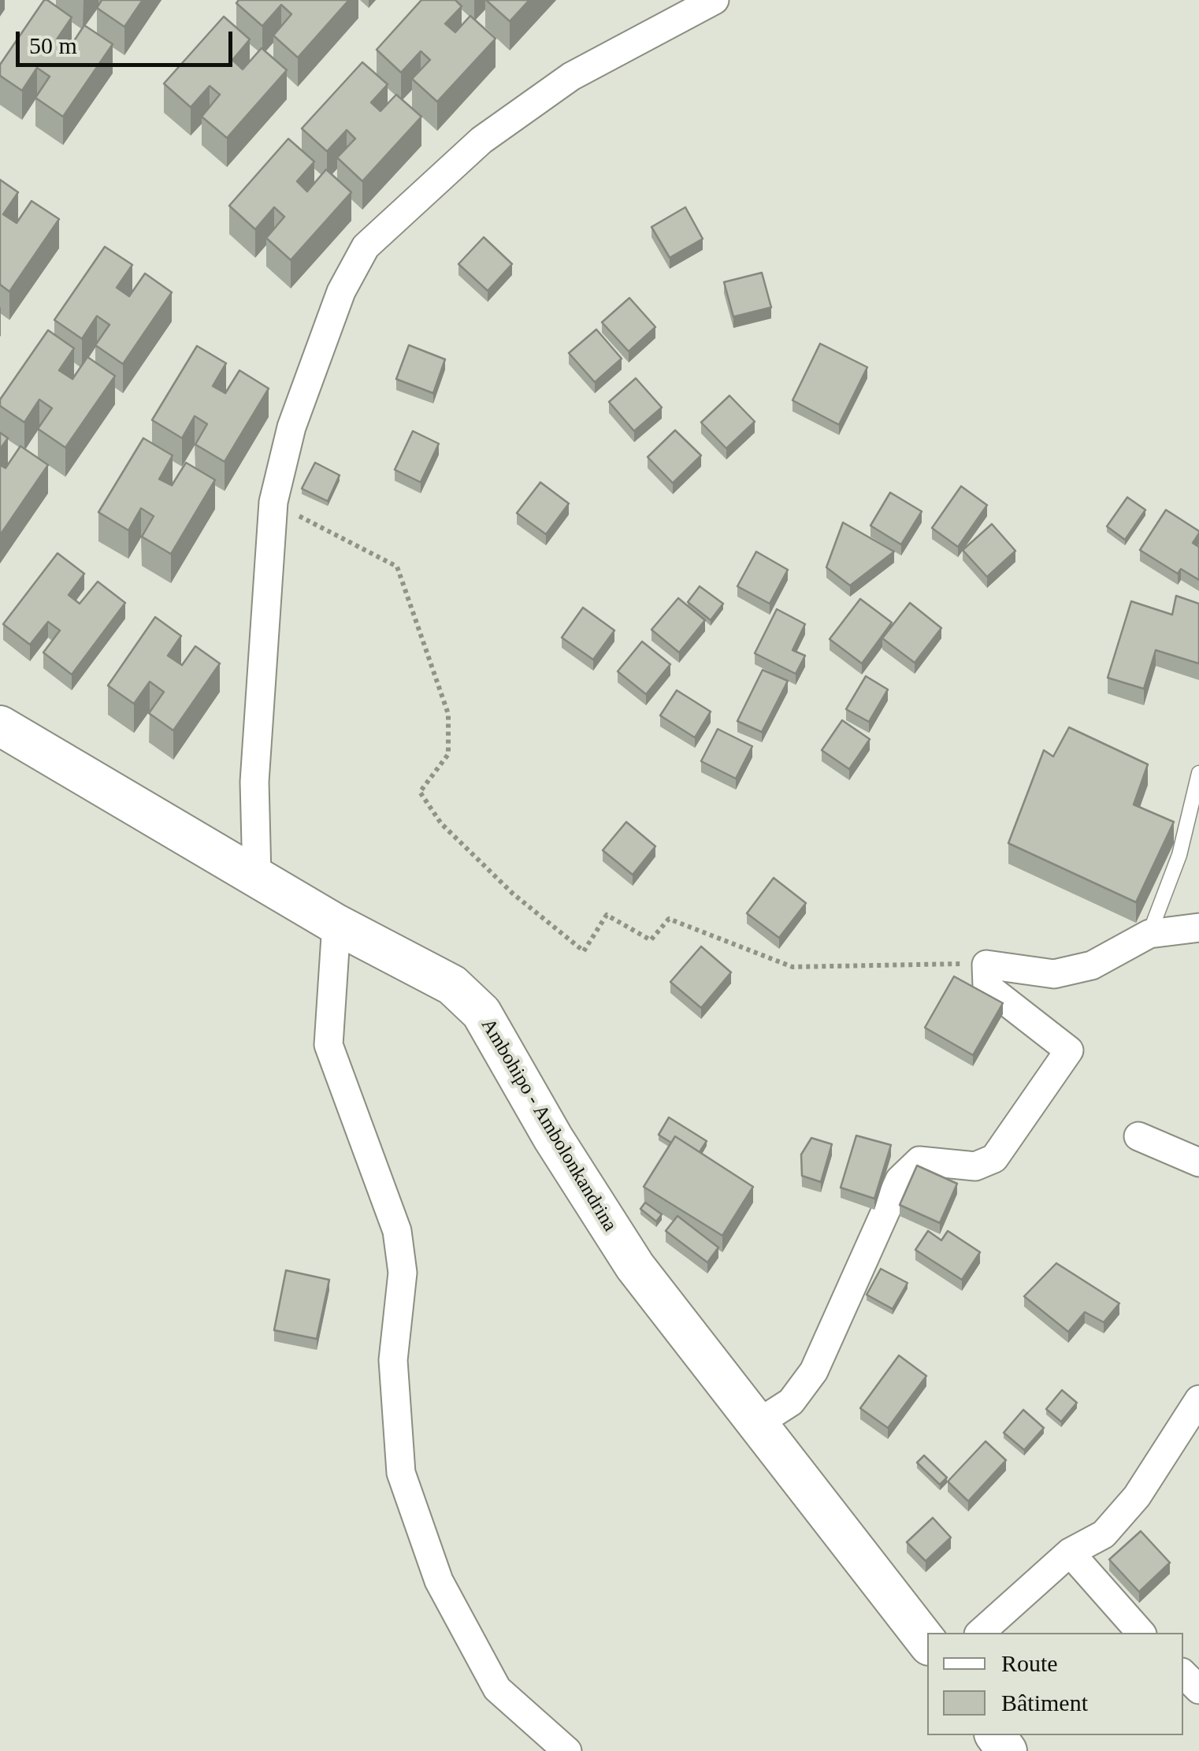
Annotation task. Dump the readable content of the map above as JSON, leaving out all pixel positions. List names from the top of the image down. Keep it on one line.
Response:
{"streets":{"street":["Ambohipo - Ambolonkandrina"]},"legend":["Route","Bâtiment"],"scale_bar":"50 m"}
